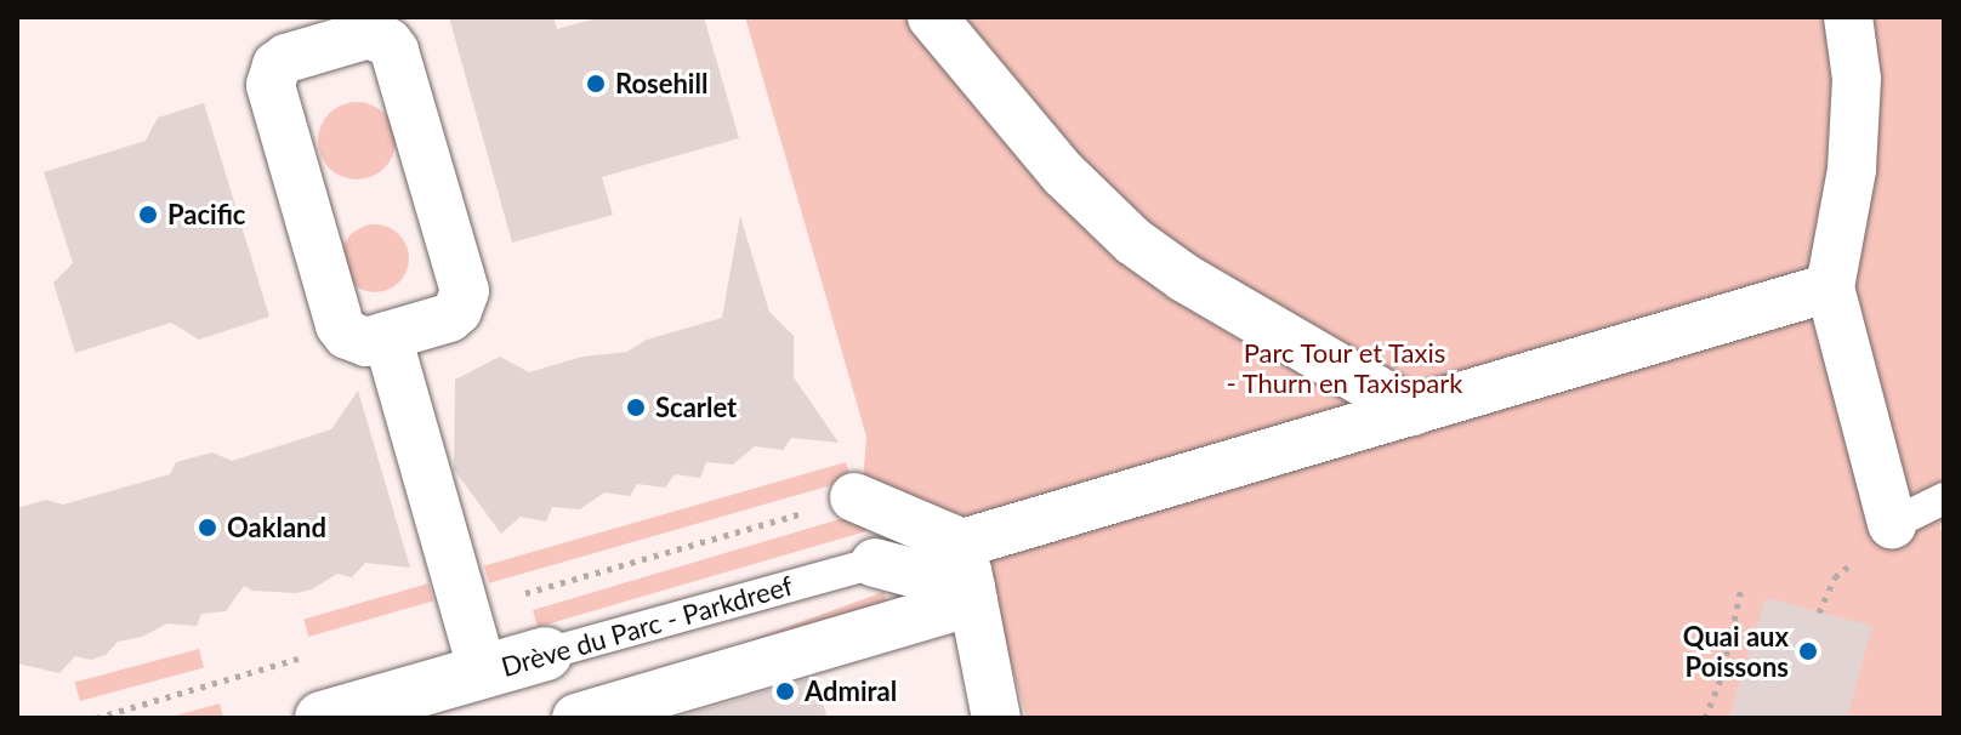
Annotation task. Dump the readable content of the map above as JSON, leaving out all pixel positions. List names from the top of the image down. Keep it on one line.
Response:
{"streets":{"street":["Drève du Parc - Parkdreef"]},"parks":["Parc Tour et Taxis - Thurn en Taxispark"],"places":["Rosehill","Pacific","Scarlet","Oakland","Quai aux Poissons","Admiral"]}
